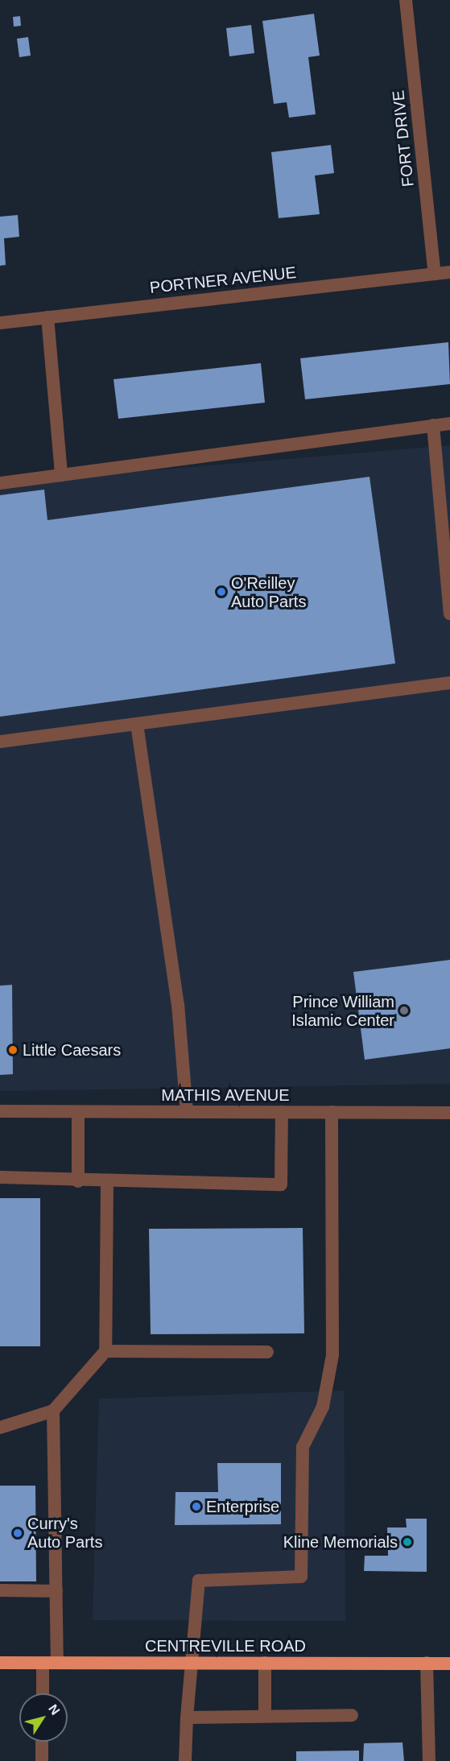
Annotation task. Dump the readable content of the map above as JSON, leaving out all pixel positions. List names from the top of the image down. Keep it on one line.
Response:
{"streets":{"highway":["CENTREVILLE ROAD"],"street":["FORT DRIVE","PORTNER AVENUE","MATHIS AVENUE"]},"crossings":[["FORT DRIVE","PORTNER AVENUE"]],"places":["O'Reilley Auto Parts","Prince William Islamic Center","Little Caesars","Enterprise","Curry's Auto Parts","Kline Memorials"],"north":"top right"}
